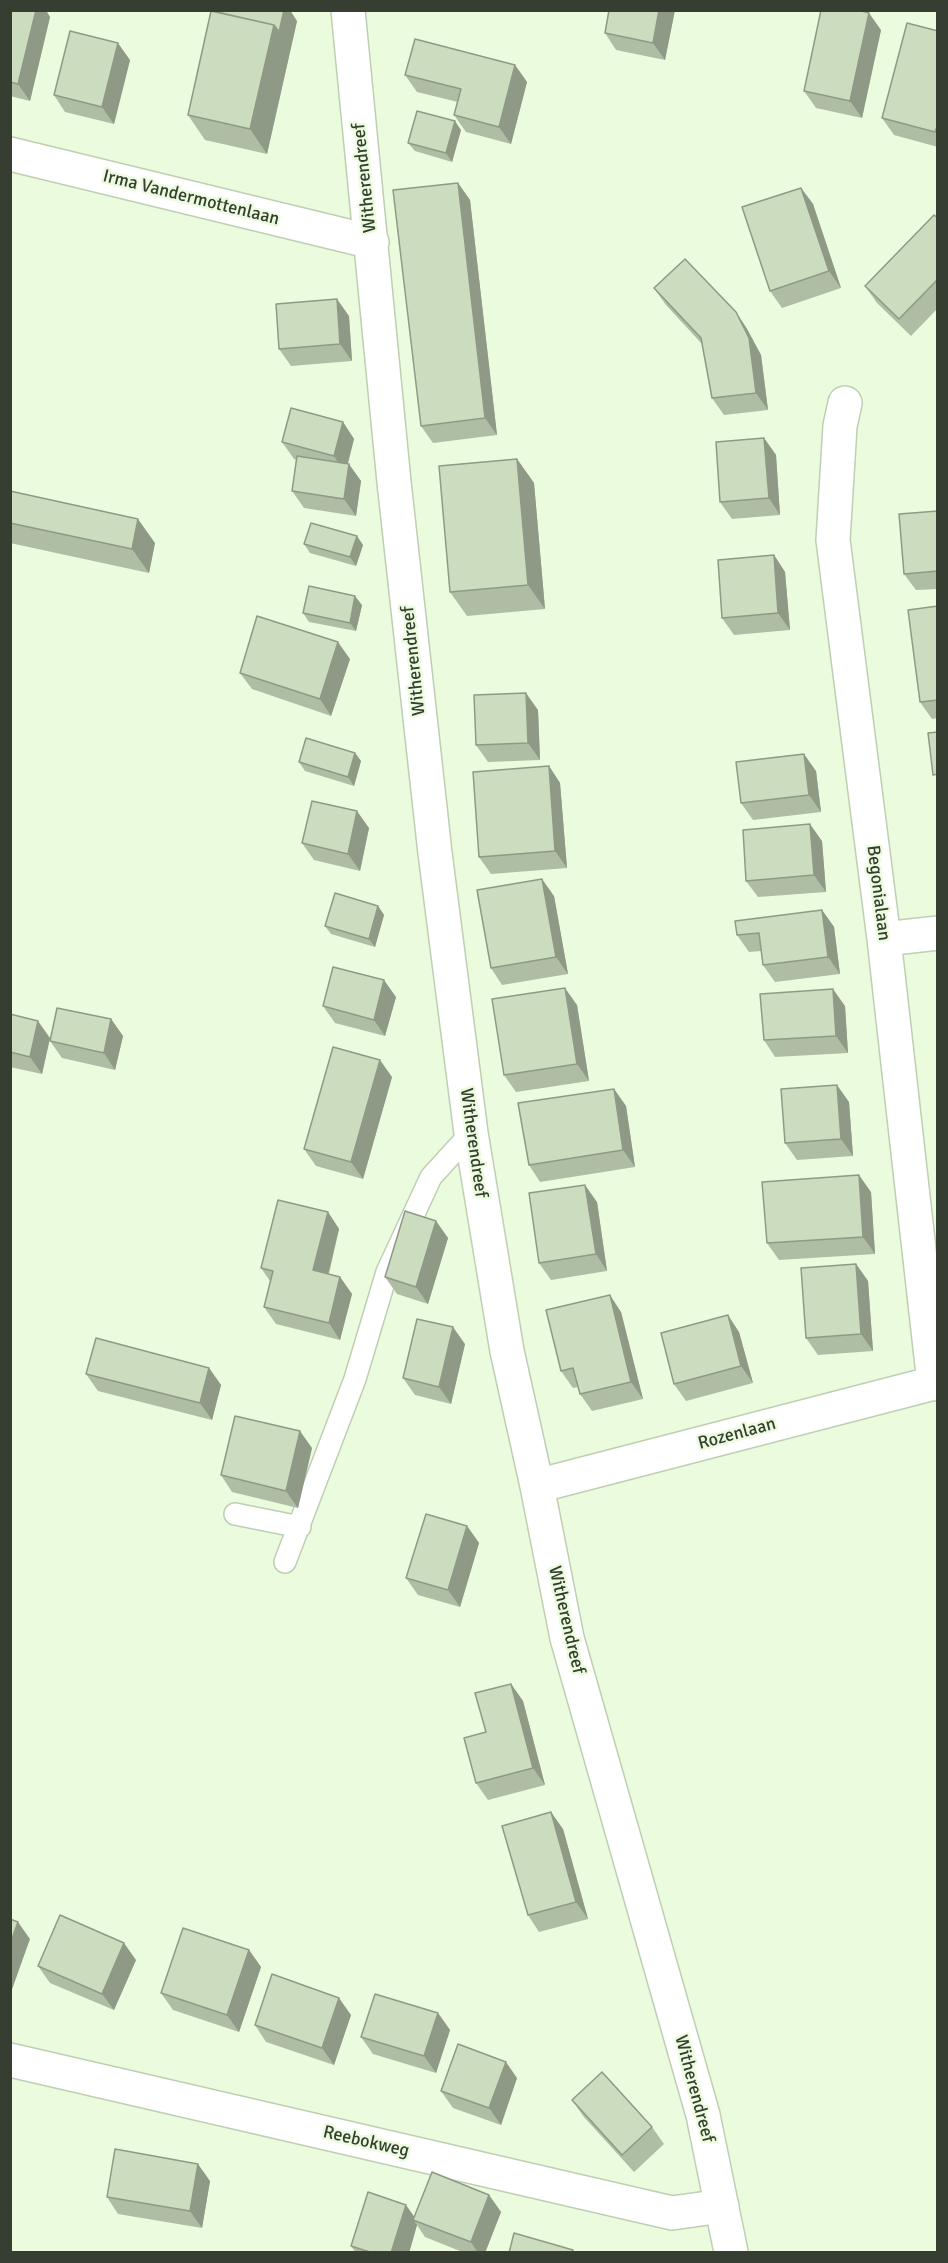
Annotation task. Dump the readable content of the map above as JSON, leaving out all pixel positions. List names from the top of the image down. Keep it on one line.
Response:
{"streets":{"street":["Witherendreef","Irma Vandermottenlaan","Begonialaan","Rozenlaan","Reebokweg"]},"crossings":[["Witherendreef","Irma Vandermottenlaan"],["Witherendreef","Rozenlaan"],["Witherendreef","Reebokweg"],["Begonialaan","Rozenlaan"]]}
